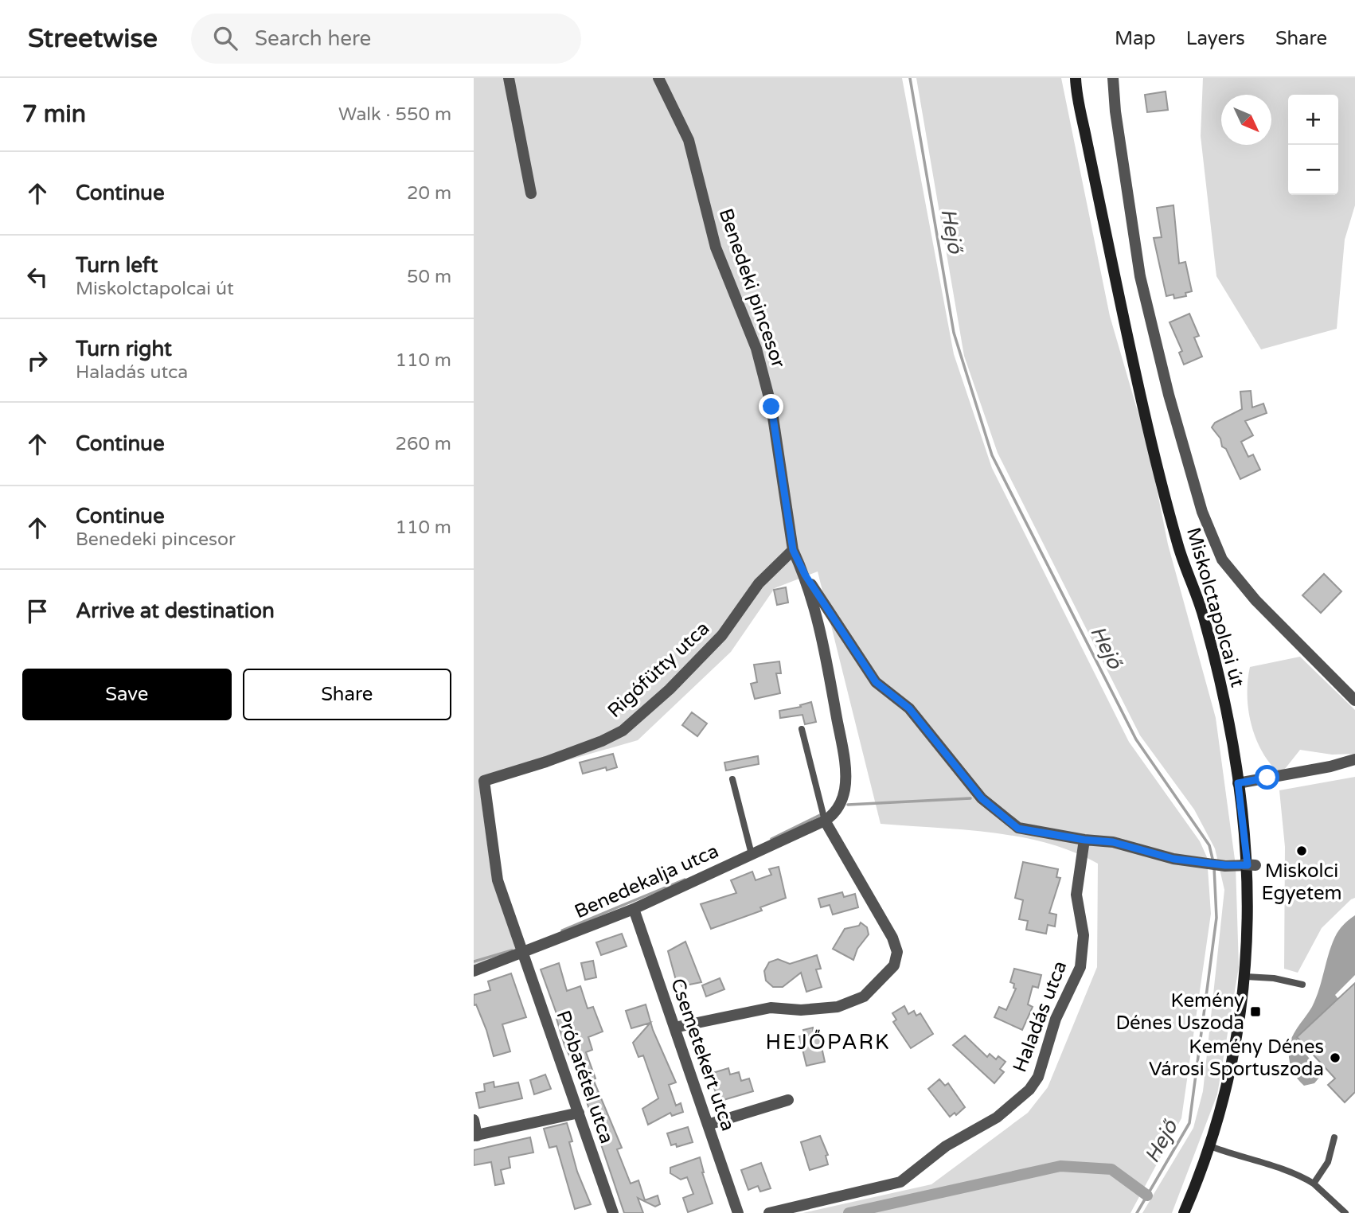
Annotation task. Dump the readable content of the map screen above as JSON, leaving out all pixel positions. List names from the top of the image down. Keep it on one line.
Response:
{"streets":{"street":["Benedeki pincesor","Miskolctapolcai út","Rigófütty utca","Benedekalja utca","Haladás utca","Csemetekert utca","Próbatétel utca"]},"crossings":[["Benedeki pincesor","Rigófütty utca"],["Rigófütty utca","Benedekalja utca"],["Rigófütty utca","Próbatétel utca"],["Benedekalja utca","Csemetekert utca"],["Benedekalja utca","Próbatétel utca"]],"districts":["HEJŐPARK"],"water":["Hejő"],"places":{"other":["Miskolci Egyetem","Kemény Dénes Városi Sportuszoda"],"transit":["Kemény Dénes Uszoda"]},"north":"bottom right","page":{"header":"Streetwise","search":"Search here","nav":["Map","Layers","Share"],"heading":["7 min","Walk · 550 m"],"map_buttons":["+","−"],"list":[["Continue","20 m"],["Turn left","Miskolctapolcai út","50 m"],["Turn right","Haladás utca","110 m"],["Continue","260 m"],["Continue","Benedeki pincesor","110 m"],"Arrive at destination"],"buttons":["Save","Share"]}}
